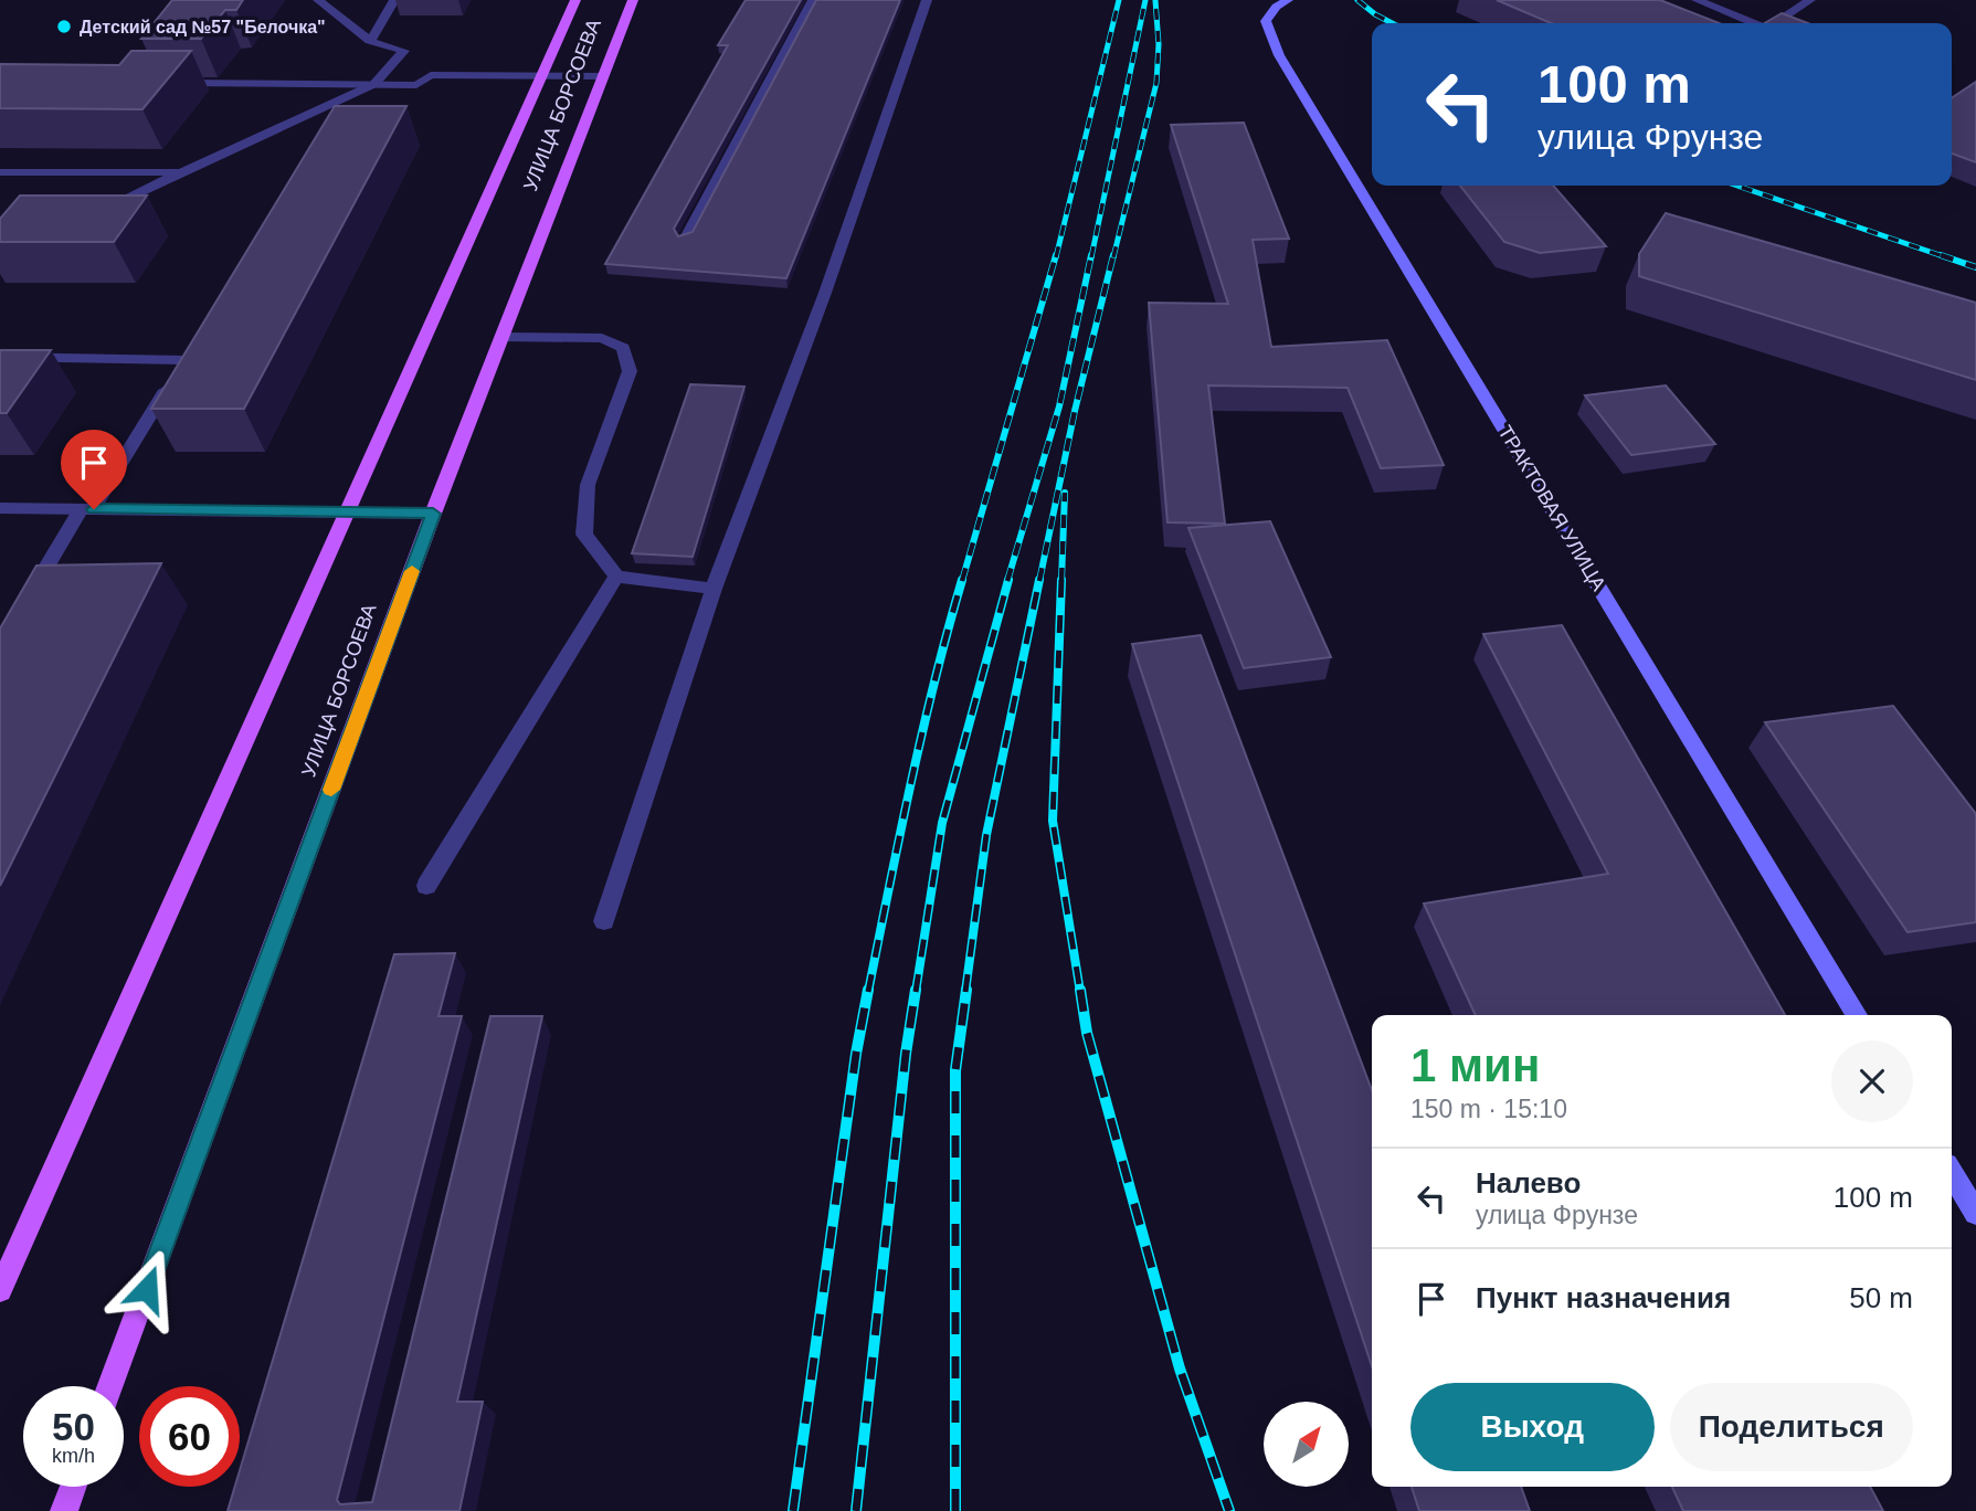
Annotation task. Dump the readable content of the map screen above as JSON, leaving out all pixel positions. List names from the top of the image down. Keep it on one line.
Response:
{"streets":{"main road":["УЛИЦА БОРСОЕВА","ТРАКТОВАЯ УЛИЦА"]},"places":["Детский сад №57 \"Белочка\""],"north":"top right","page":{"turn":["100 m","улица Фрунзе"],"heading":["1 мин","150 m · 15:10"],"list":[{"name":"Налево","note":"улица Фрунзе","value":"100 m"},{"name":"Пункт назначения","value":"50 m"}],"buttons":["Выход","Поделиться"],"speed":"50 km/h","limit":"60"}}
